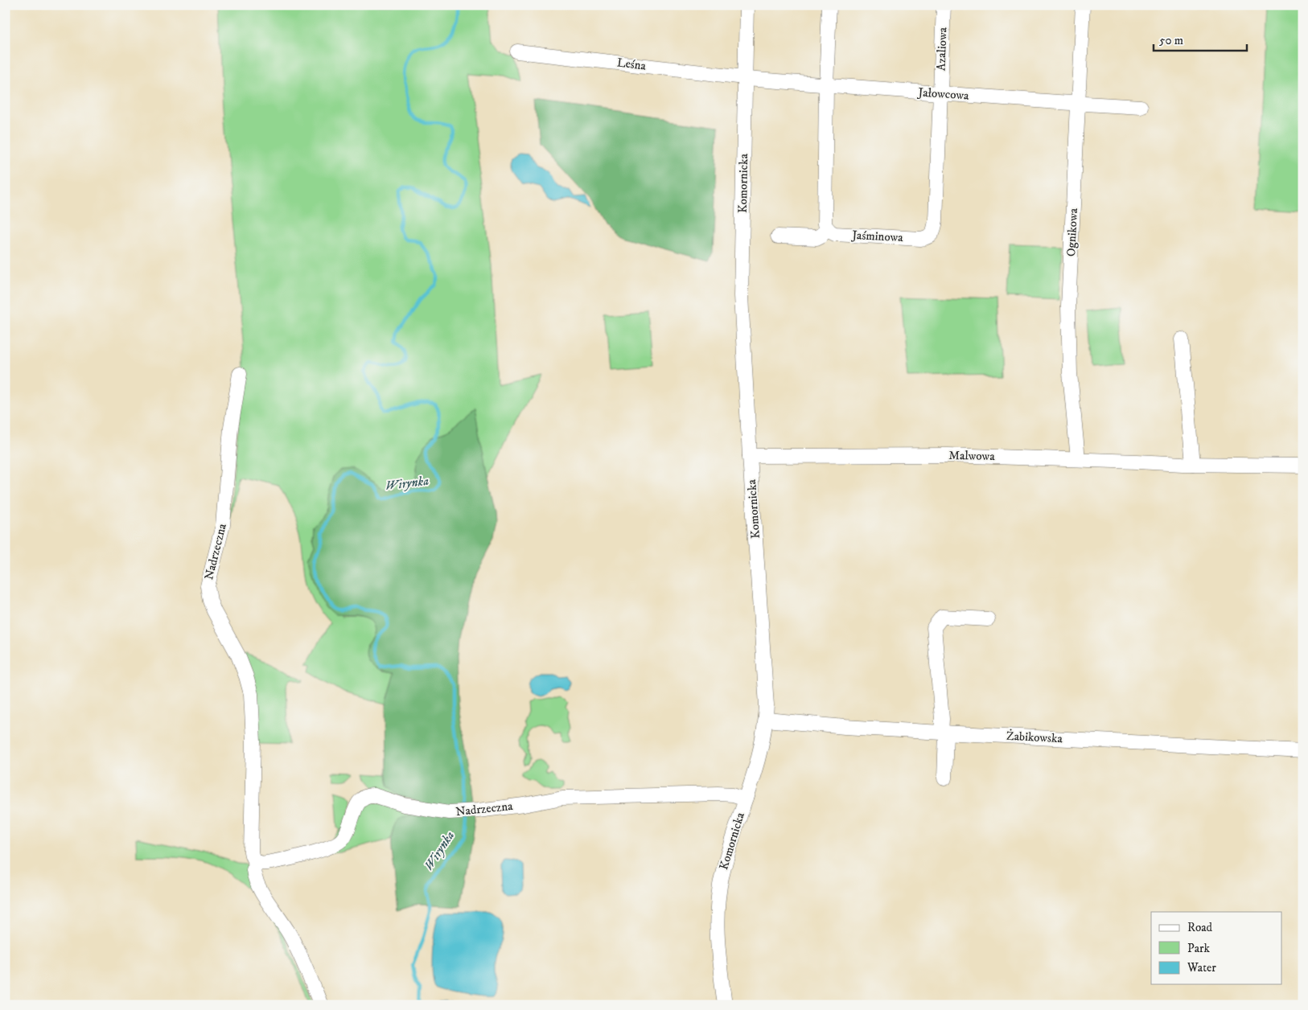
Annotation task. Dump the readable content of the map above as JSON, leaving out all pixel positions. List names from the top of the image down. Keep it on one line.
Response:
{"streets":{"street":["Azaliowa","Leśna","Jałowcowa","Komornicka","Ognikowa","Jaśminowa","Malwowa","Nadrzeczna","Żabikowska"]},"crossings":[["Azaliowa","Jałowcowa"],["Azaliowa","Jaśminowa"],["Leśna","Jałowcowa"],["Leśna","Komornicka"],["Jałowcowa","Komornicka"],["Jałowcowa","Ognikowa"],["Jałowcowa","Jaśminowa"],["Komornicka","Malwowa"],["Komornicka","Nadrzeczna"],["Komornicka","Żabikowska"],["Ognikowa","Malwowa"]],"water":["Wirynka"],"legend":["Road","Park","Water"],"scale_bar":"50 m"}
